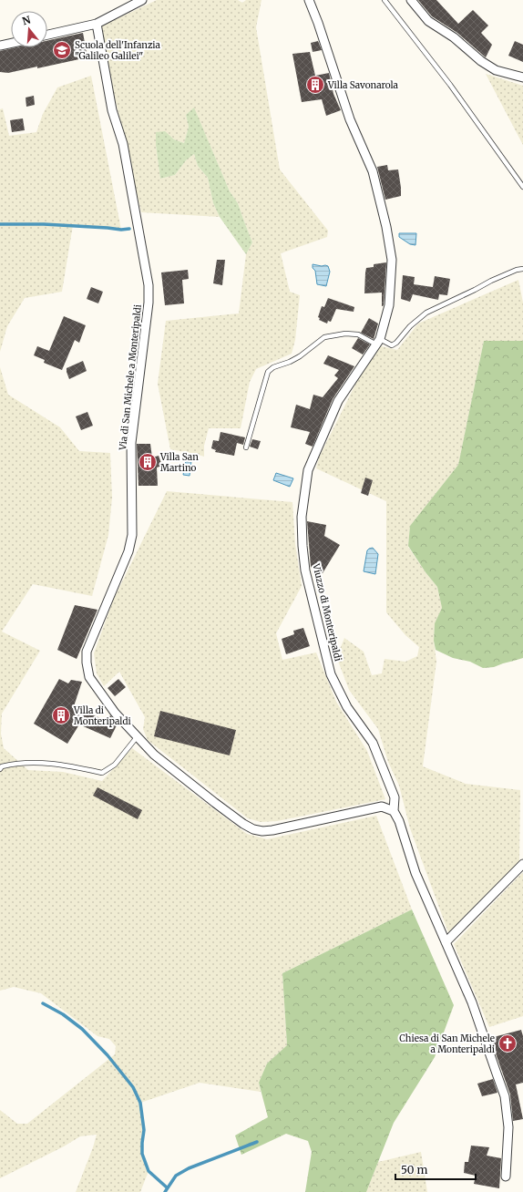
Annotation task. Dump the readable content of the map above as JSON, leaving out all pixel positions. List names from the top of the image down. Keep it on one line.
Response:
{"streets":{"street":["Via di San Michele a Monteripaldi","Viuzzo di Monteripaldi"]},"crossings":[["Via di San Michele a Monteripaldi","Viuzzo di Monteripaldi"]],"places":{"school or university":["Scuola dell'Infanzia \"Galileo Galilei\""],"building":["Villa Savonarola","Villa San Martino","Villa di Monteripaldi"],"church":["Chiesa di San Michele a Monteripaldi"]},"scale_bar":"50 m","north":"top"}
